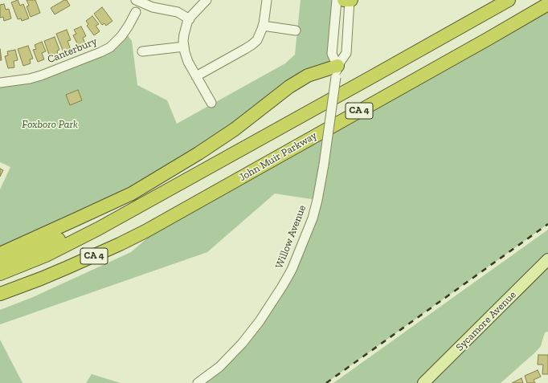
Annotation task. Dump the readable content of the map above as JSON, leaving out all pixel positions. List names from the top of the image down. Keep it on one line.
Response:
{"streets":{"highway":["CA 4","John Muir Parkway"],"main road":["Sycamore Avenue"],"street":["Canterbury","Willow Avenue"]},"parks":["Foxboro Park"]}
